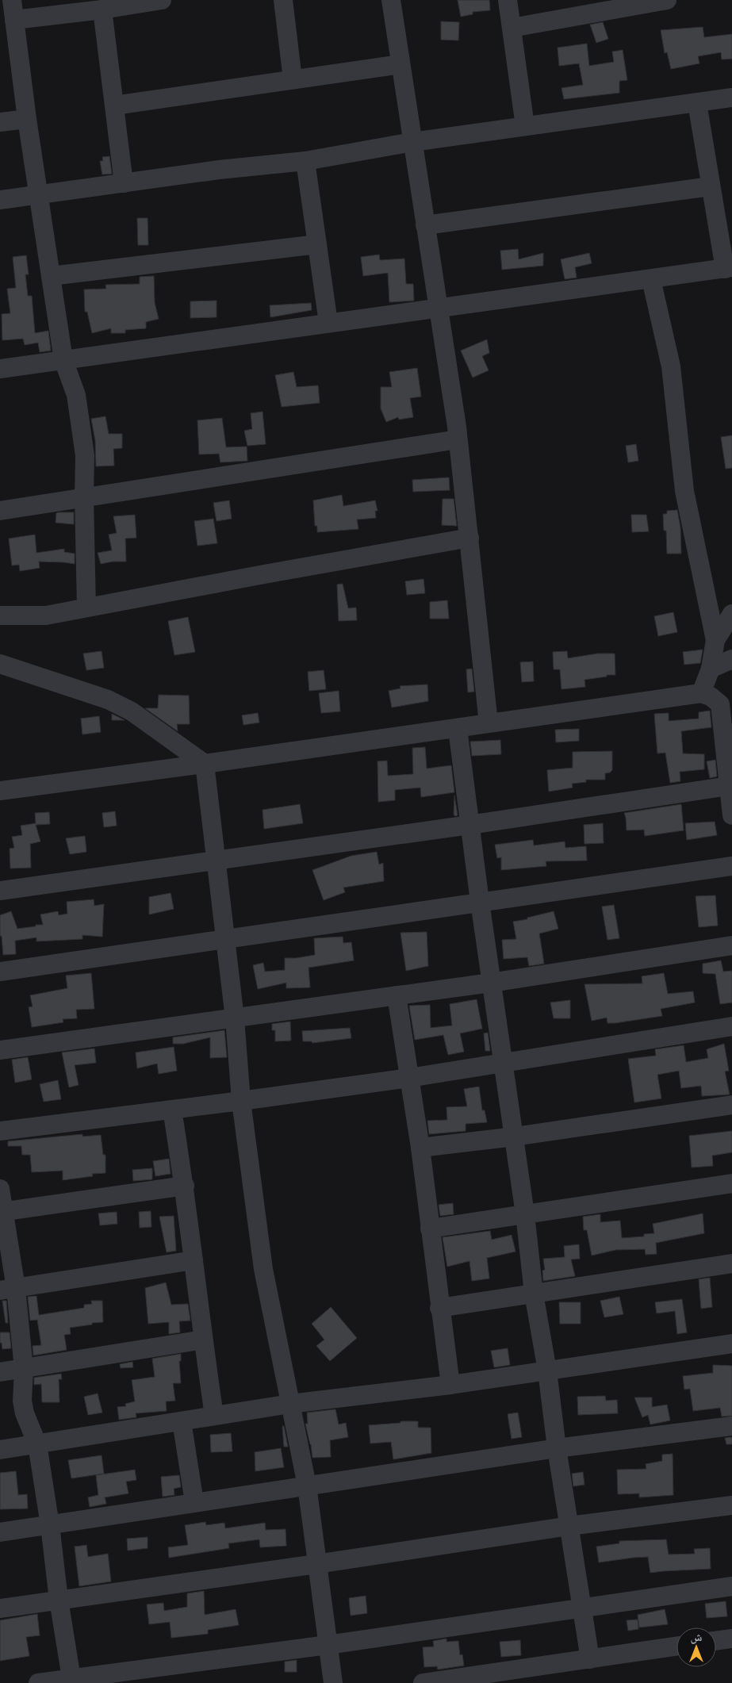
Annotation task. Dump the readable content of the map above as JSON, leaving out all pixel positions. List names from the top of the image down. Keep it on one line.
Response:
{"north":"top"}
